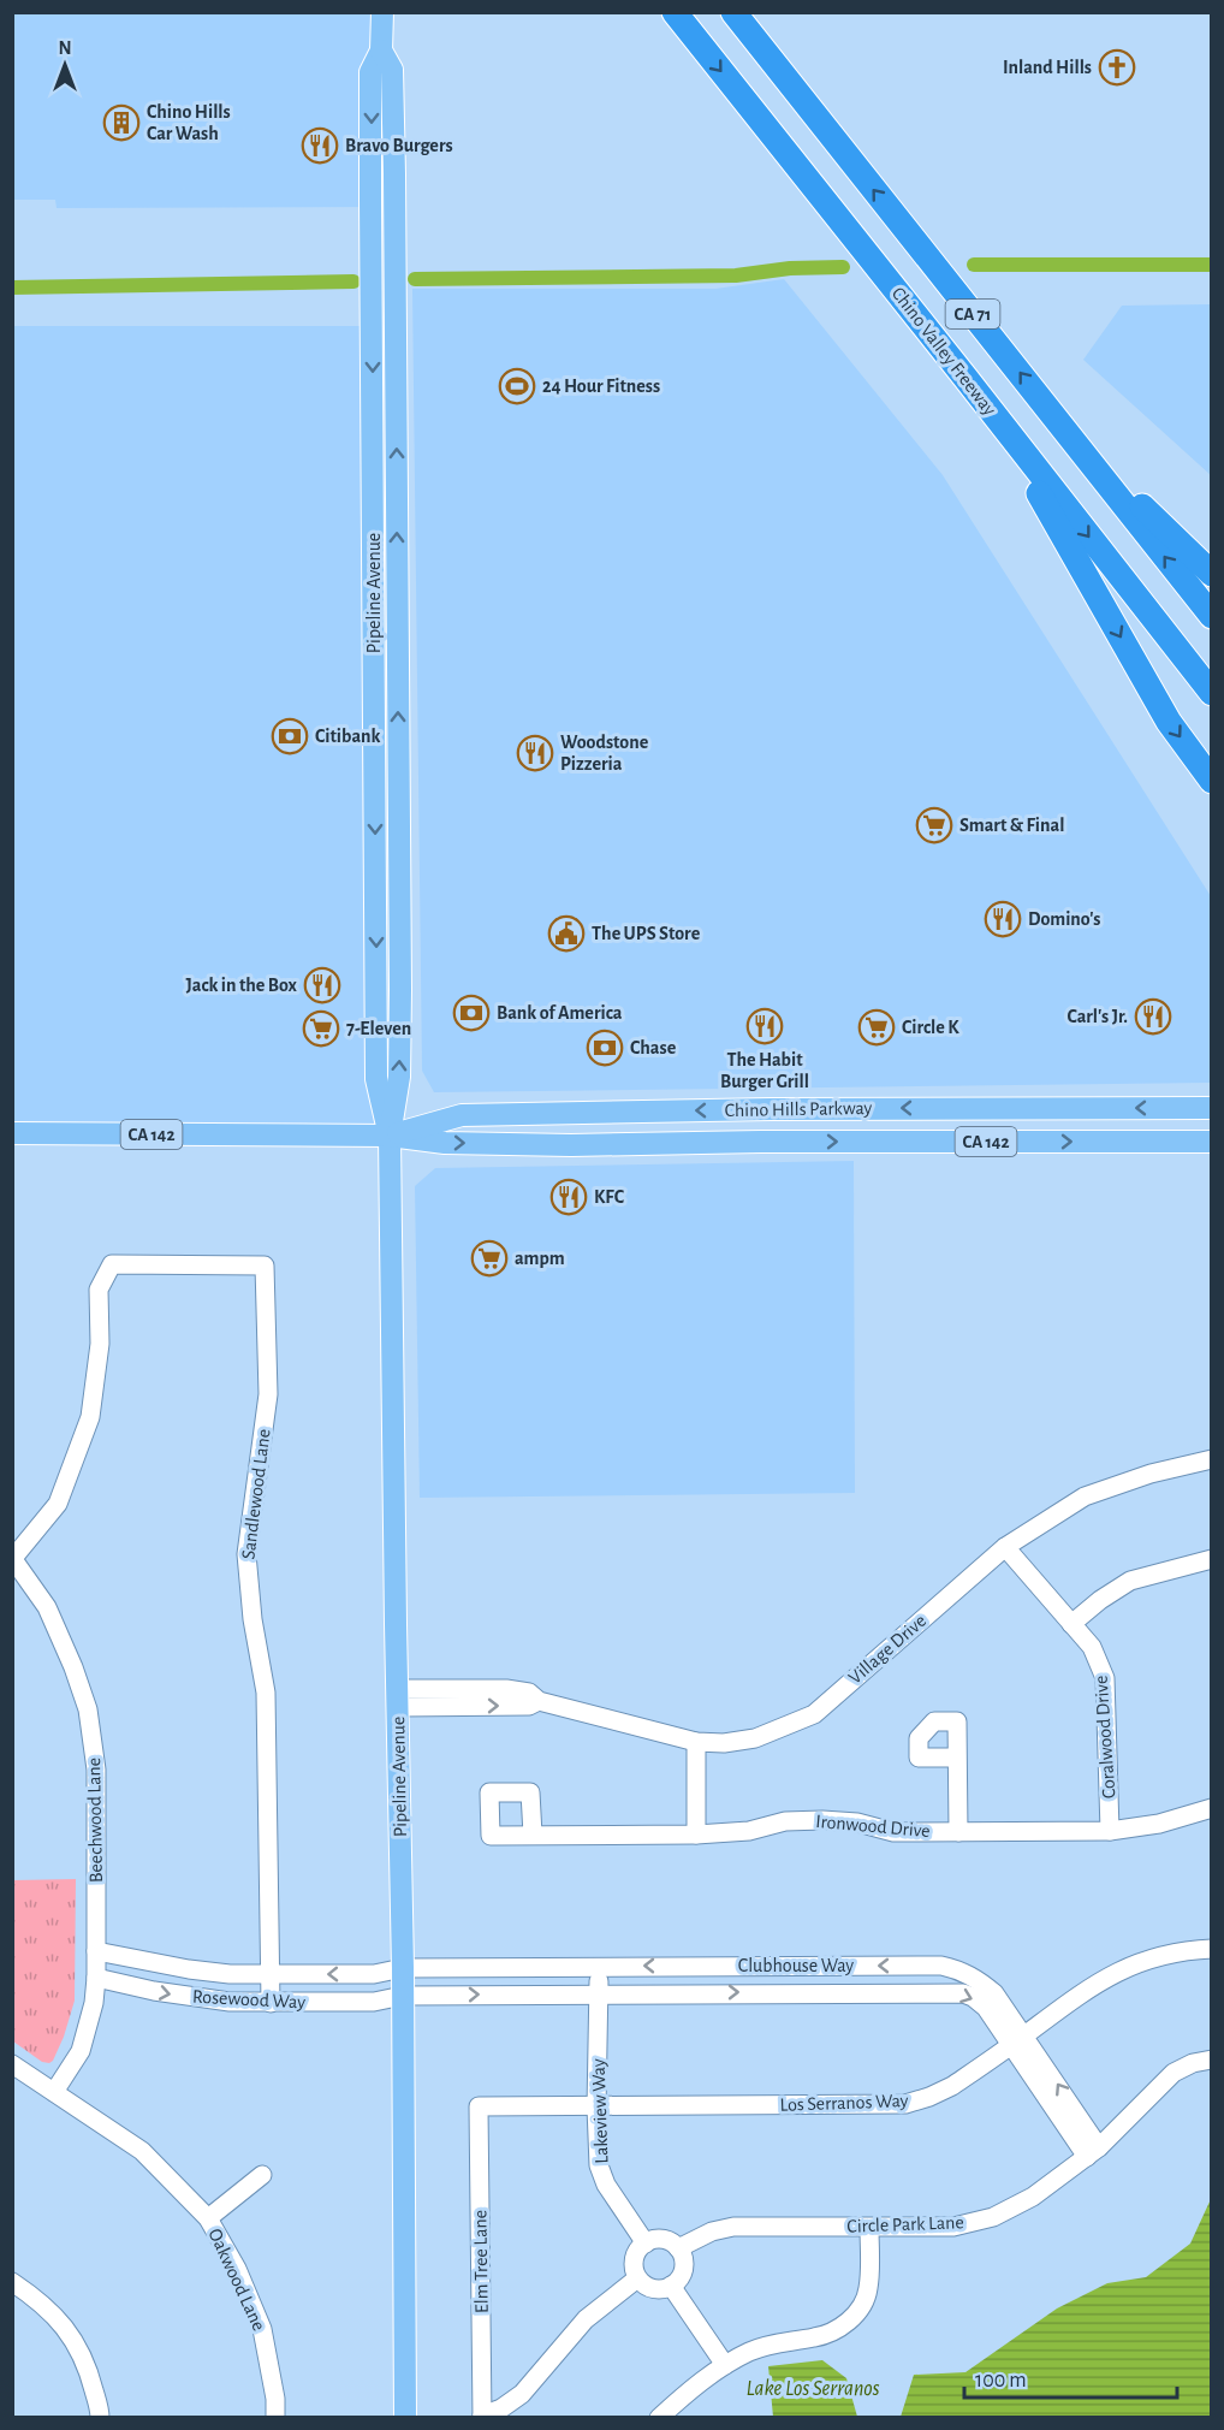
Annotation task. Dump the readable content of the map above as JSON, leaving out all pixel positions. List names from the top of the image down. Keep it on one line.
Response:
{"streets":{"highway":["CA 71","Chino Valley Freeway"],"main road":["Pipeline Avenue","Chino Hills Parkway","CA 142"],"street":["Sandlewood Lane","Village Drive","Coralwood Drive","Beechwood Lane","Ironwood Drive","Clubhouse Way","Rosewood Way","Los Serranos Way","Lakeview Way","Circle Park Lane","Elm Tree Lane","Oakwood Lane"]},"crossings":[["Pipeline Avenue","Chino Hills Parkway"],["Pipeline Avenue","Village Drive"],["Pipeline Avenue","Clubhouse Way"],["Pipeline Avenue","Rosewood Way"],["Sandlewood Lane","Beechwood Lane"],["Sandlewood Lane","Rosewood Way"],["Village Drive","Coralwood Drive"],["Coralwood Drive","Ironwood Drive"],["Beechwood Lane","Rosewood Way"],["Beechwood Lane","Oakwood Lane"],["Clubhouse Way","Rosewood Way"],["Clubhouse Way","Los Serranos Way"],["Clubhouse Way","Lakeview Way"],["Clubhouse Way","Circle Park Lane"],["Los Serranos Way","Lakeview Way"],["Los Serranos Way","Elm Tree Lane"],["Lakeview Way","Circle Park Lane"]],"water":["Lake Los Serranos"],"places":{"church":["Inland Hills"],"building":["Chino Hills Car Wash"],"restaurant":["Bravo Burgers","Woodstone Pizzeria","Domino's","Jack in the Box","Carl's Jr.","The Habit Burger Grill","KFC"],"sports":["24 Hour Fitness"],"bank":["Citibank","Bank of America","Chase"],"supermarket":["Smart & Final","Circle K","7-Eleven","ampm"],"public building":["The UPS Store"]},"scale_bar":"100 m","north":"top"}
